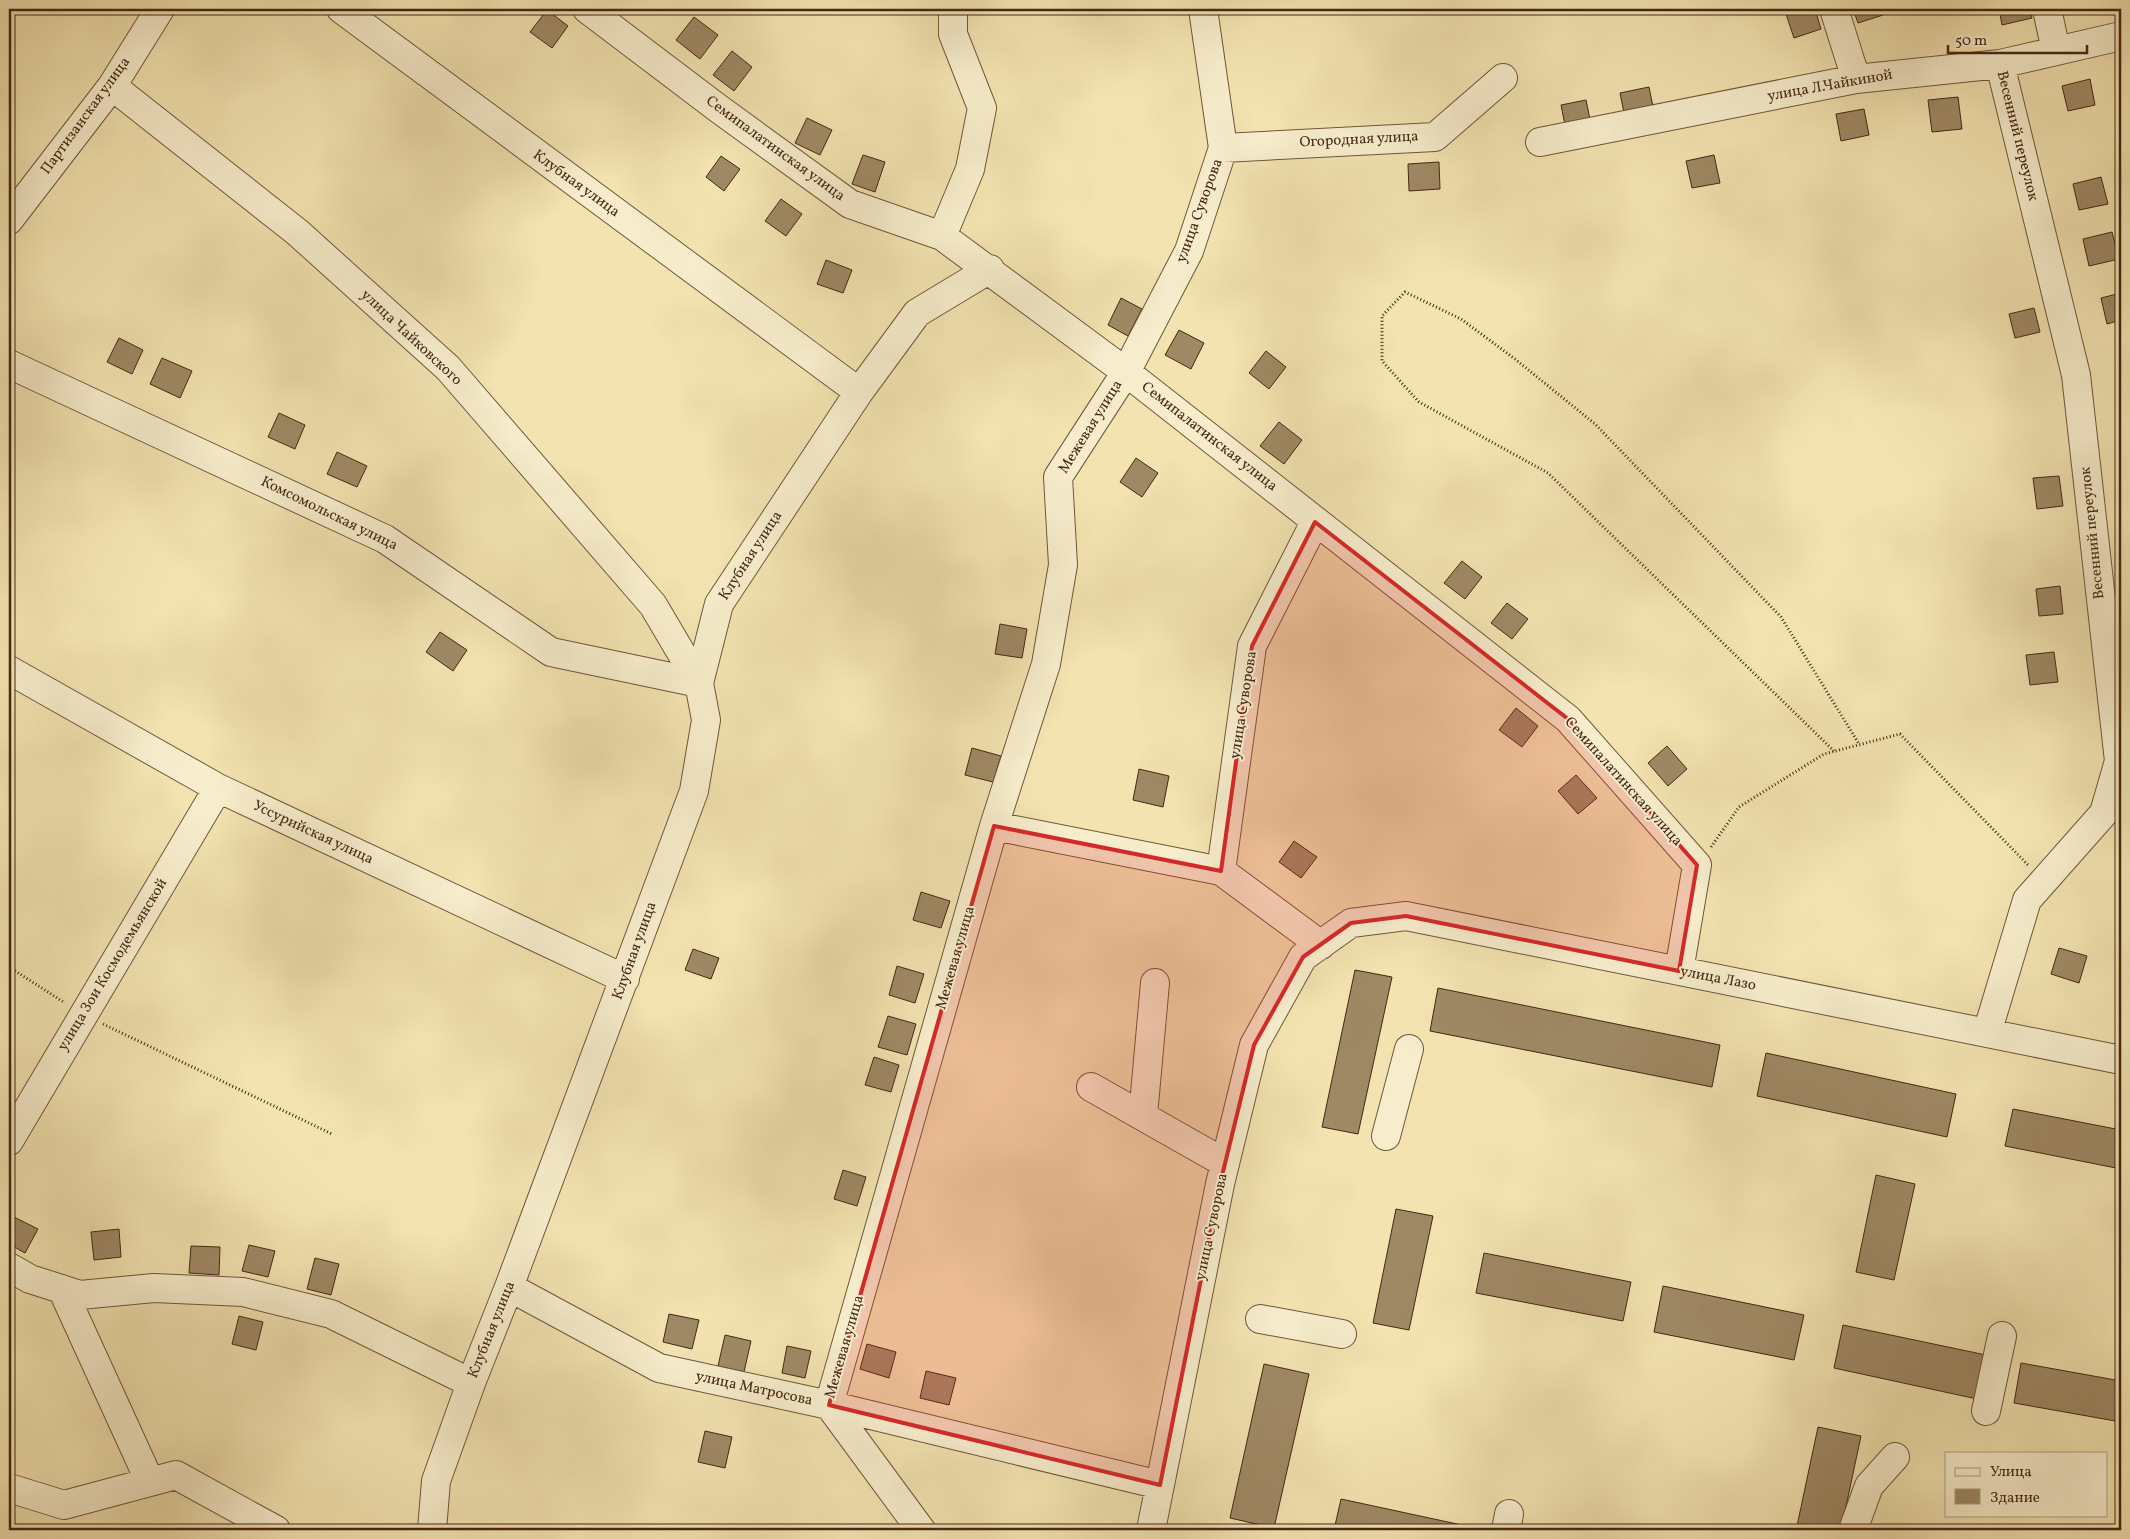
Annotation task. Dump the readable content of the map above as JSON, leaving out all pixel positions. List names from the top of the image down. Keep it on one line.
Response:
{"streets":{"street":["улица Л.Чайкиной","Партизанская улица","Весенний переулок","Огородная улица","Семипалатинская улица","Клубная улица","улица Суворова","улица Чайковского","Межевая улица","Комсомольская улица","Уссурийская улица","улица Зои Космодемьянской","улица Лазо","улица Матросова"]},"crossings":[["улица Л.Чайкиной","Весенний переулок"],["Партизанская улица","улица Чайковского"],["Весенний переулок","улица Лазо"],["Огородная улица","улица Суворова"],["Семипалатинская улица","Клубная улица"],["Семипалатинская улица","улица Суворова"],["Семипалатинская улица","Межевая улица"],["Клубная улица","улица Чайковского"],["Клубная улица","Комсомольская улица"],["Клубная улица","Уссурийская улица"],["Клубная улица","улица Матросова"],["улица Суворова","Межевая улица"],["улица Суворова","улица Лазо"],["улица Суворова","улица Матросова"],["улица Чайковского","Комсомольская улица"],["Межевая улица","улица Матросова"],["Уссурийская улица","улица Зои Космодемьянской"]],"legend":["Улица","Здание"],"scale_bar":"50 m"}
